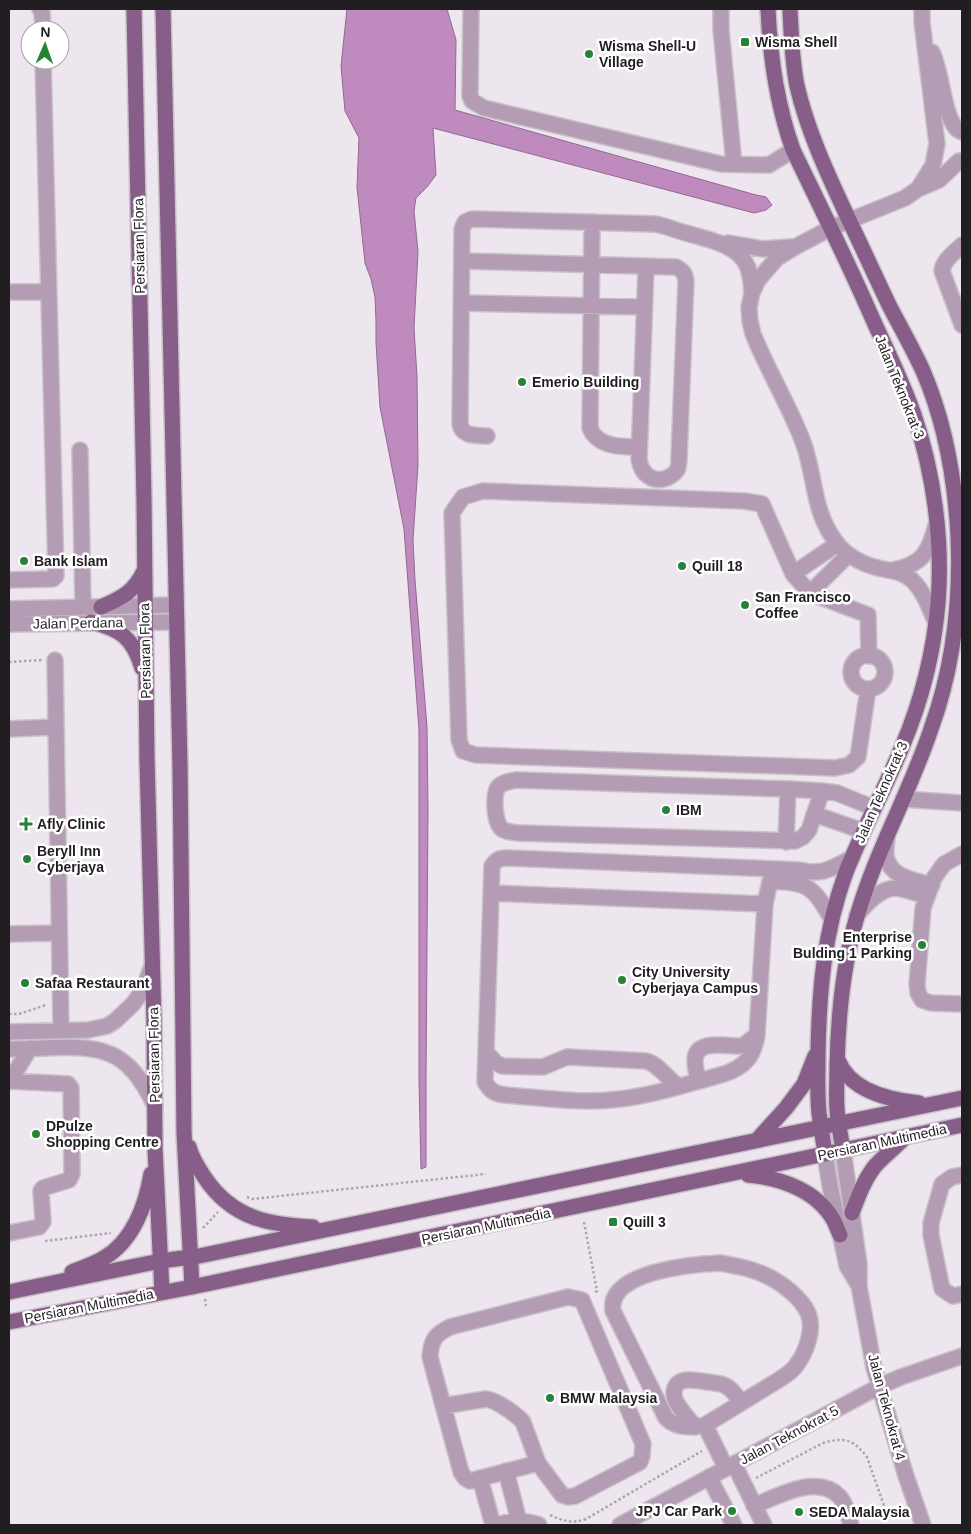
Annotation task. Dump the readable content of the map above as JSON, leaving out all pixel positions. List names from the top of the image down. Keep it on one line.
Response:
{"streets":{"main road":["Persiaran Flora","Jalan Teknokrat 3","Persiaran Multimedia","Jalan Teknokrat 4"],"street":["Jalan Perdana","Jalan Teknokrat 5"]},"crossings":[["Persiaran Flora","Jalan Perdana"],["Persiaran Flora","Persiaran Multimedia"],["Jalan Teknokrat 3","Persiaran Multimedia"],["Jalan Teknokrat 3","Jalan Teknokrat 4"],["Persiaran Multimedia","Jalan Teknokrat 4"],["Jalan Teknokrat 4","Jalan Teknokrat 5"]],"places":{"transit":["Wisma Shell","Quill 3"],"other":["Wisma Shell-U Village","Emerio Building","Bank Islam","Quill 18","San Francisco Coffee","IBM","Beryll Inn Cyberjaya","Enterprise Bulding 1 Parking","City University Cyberjaya Campus","Safaa Restaurant","DPulze Shopping Centre","BMW Malaysia","JPJ Car Park","SEDA Malaysia"],"health":["Afly Clinic"]},"north":"top"}
